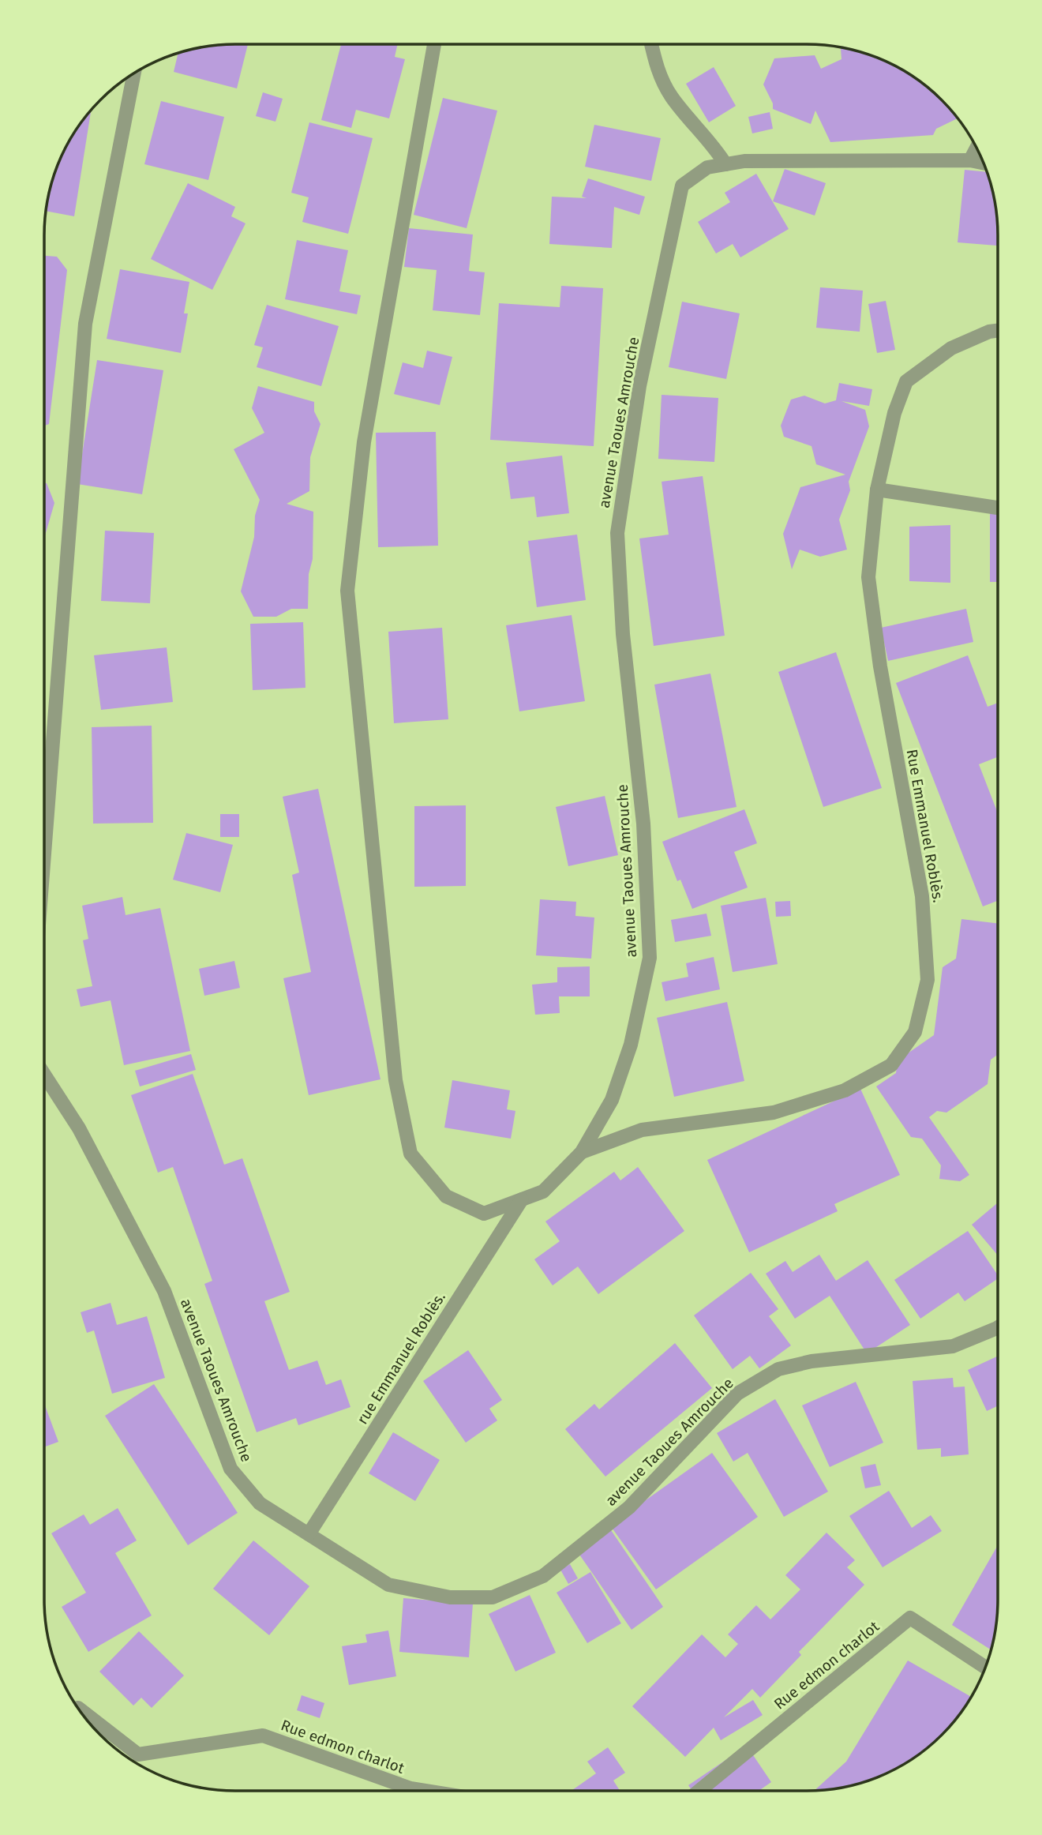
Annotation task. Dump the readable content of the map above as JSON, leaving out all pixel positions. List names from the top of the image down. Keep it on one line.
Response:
{"streets":{"street":["avenue Taoues Amrouche","Rue Emmanuel Roblès.","rue Emmanuel Roblès.","Rue edmon charlot"]},"crossings":[["avenue Taoues Amrouche","Rue Emmanuel Roblès."],["avenue Taoues Amrouche","rue Emmanuel Roblès."]]}
